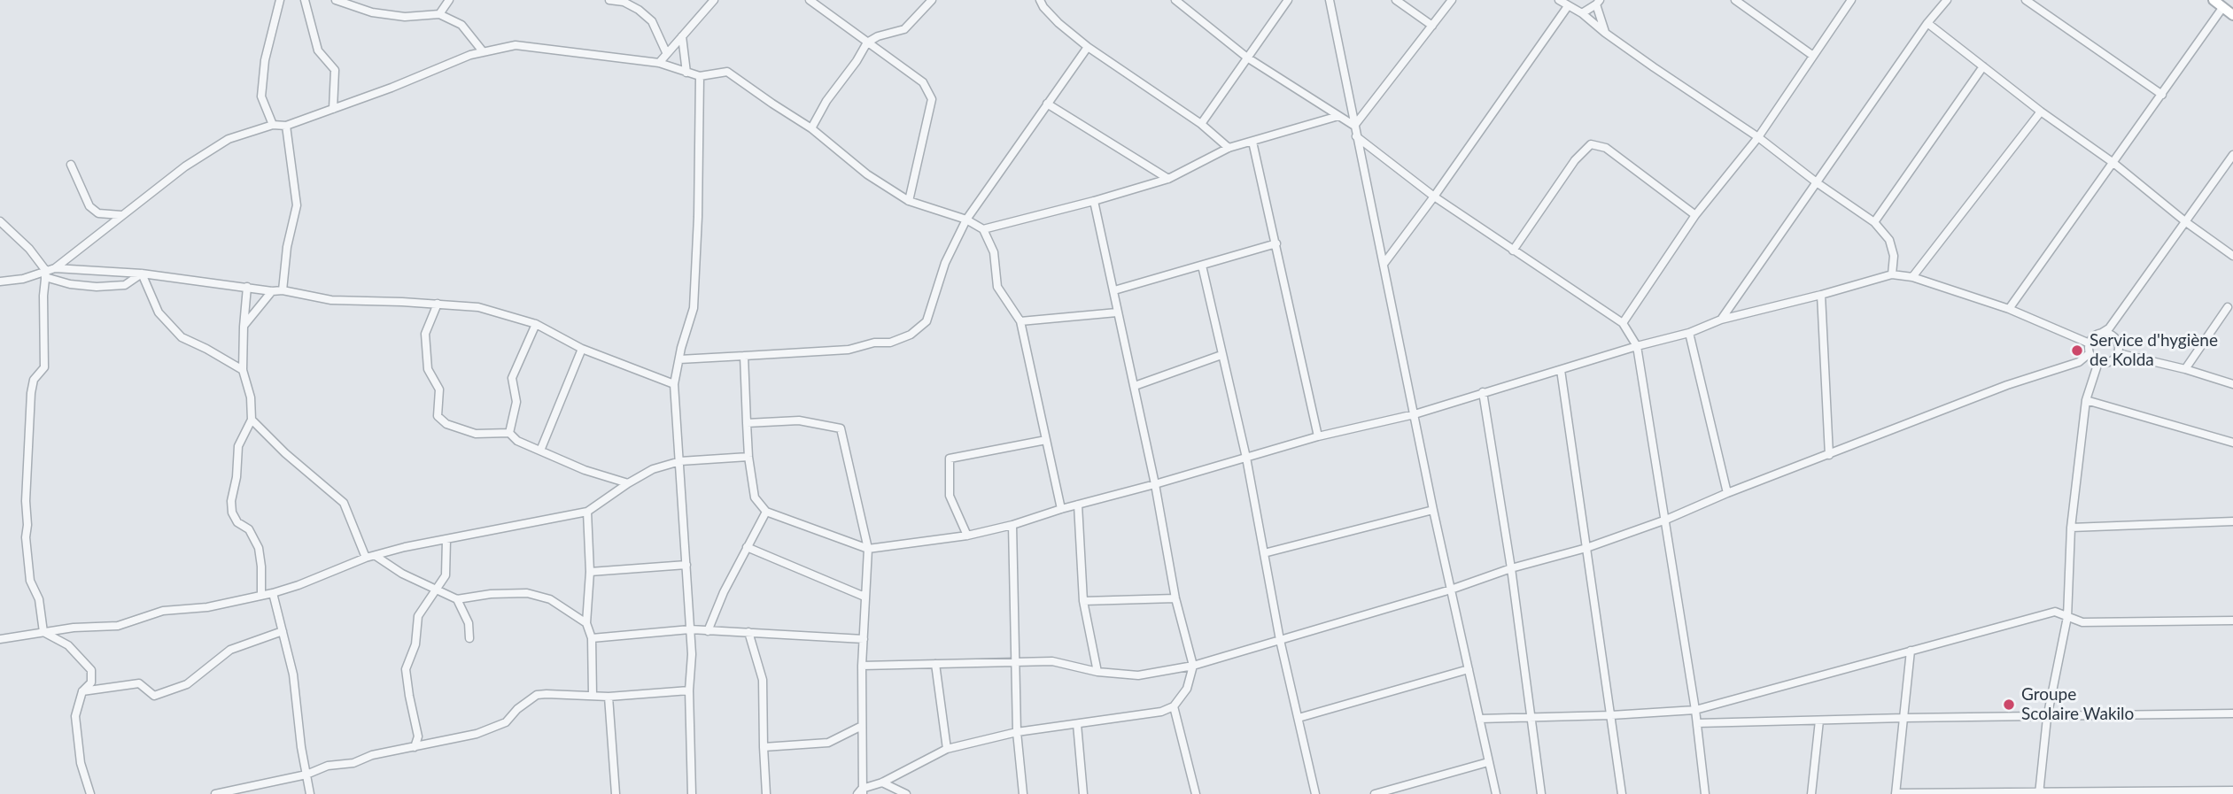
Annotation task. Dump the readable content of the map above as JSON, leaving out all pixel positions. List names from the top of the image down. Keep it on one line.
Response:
{"places":["Service d'hygiène de Kolda","Groupe Scolaire Wakilo"]}
